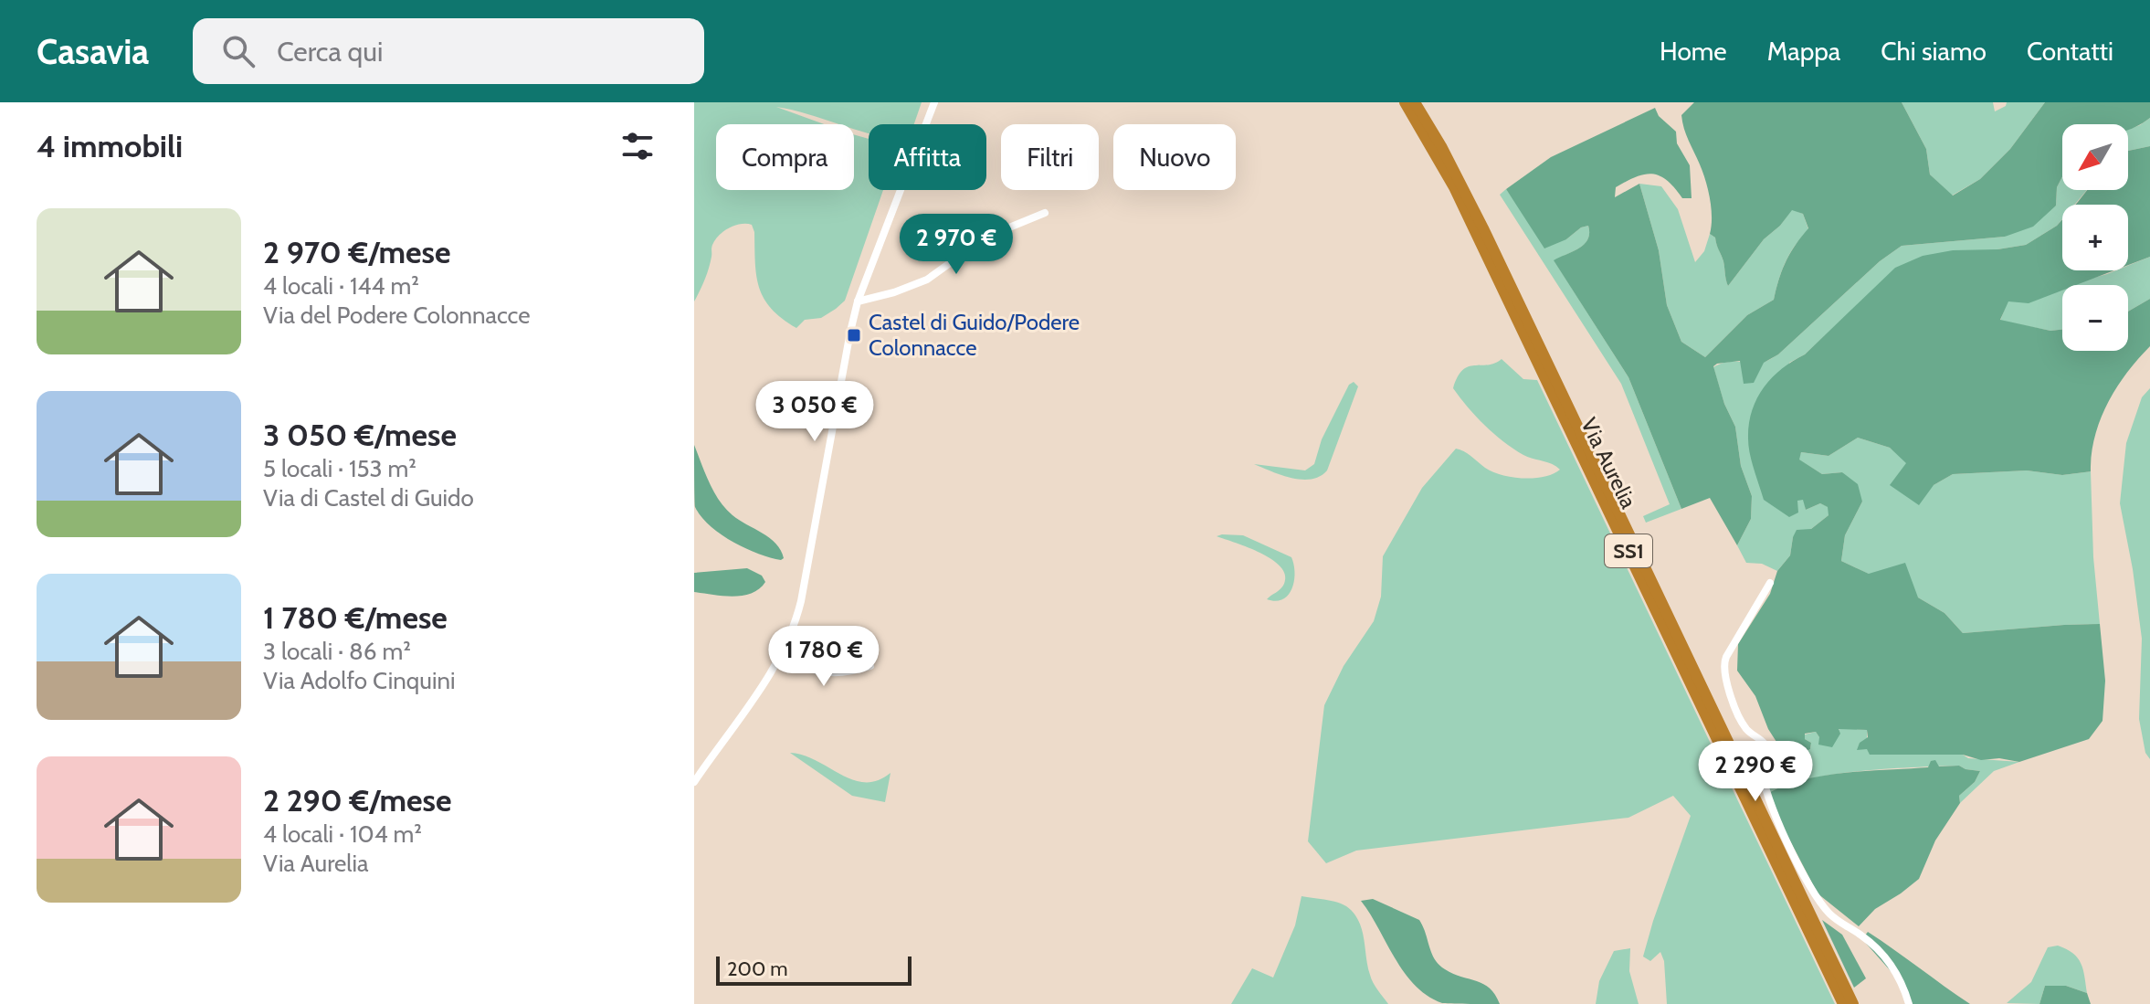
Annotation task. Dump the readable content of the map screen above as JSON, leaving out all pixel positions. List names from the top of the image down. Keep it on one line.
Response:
{"streets":{"highway":["Via Aurelia","SS1"]},"places":{"transit":["Castel di Guido/Podere Colonnacce"]},"scale_bar":"200 m","north":"bottom left","page":{"header":"Casavia","search":"Cerca qui","nav":["Home","Mappa","Chi siamo","Contatti"],"heading":"4 immobili","map_buttons":["+","−"],"chip":["Compra","Affitta","Filtri","Nuovo"],"list":[{"name":"2 970 €/mese","note":"4 locali · 144 m² · Via del Podere Colonnacce"},{"name":"3 050 €/mese","note":"5 locali · 153 m² · Via di Castel di Guido"},{"name":"1 780 €/mese","note":"3 locali · 86 m² · Via Adolfo Cinquini"},{"name":"2 290 €/mese","note":"4 locali · 104 m² · Via Aurelia"}],"price":["2 970 €","3 050 €","1 780 €","2 290 €"],"scale":"200 m"}}
